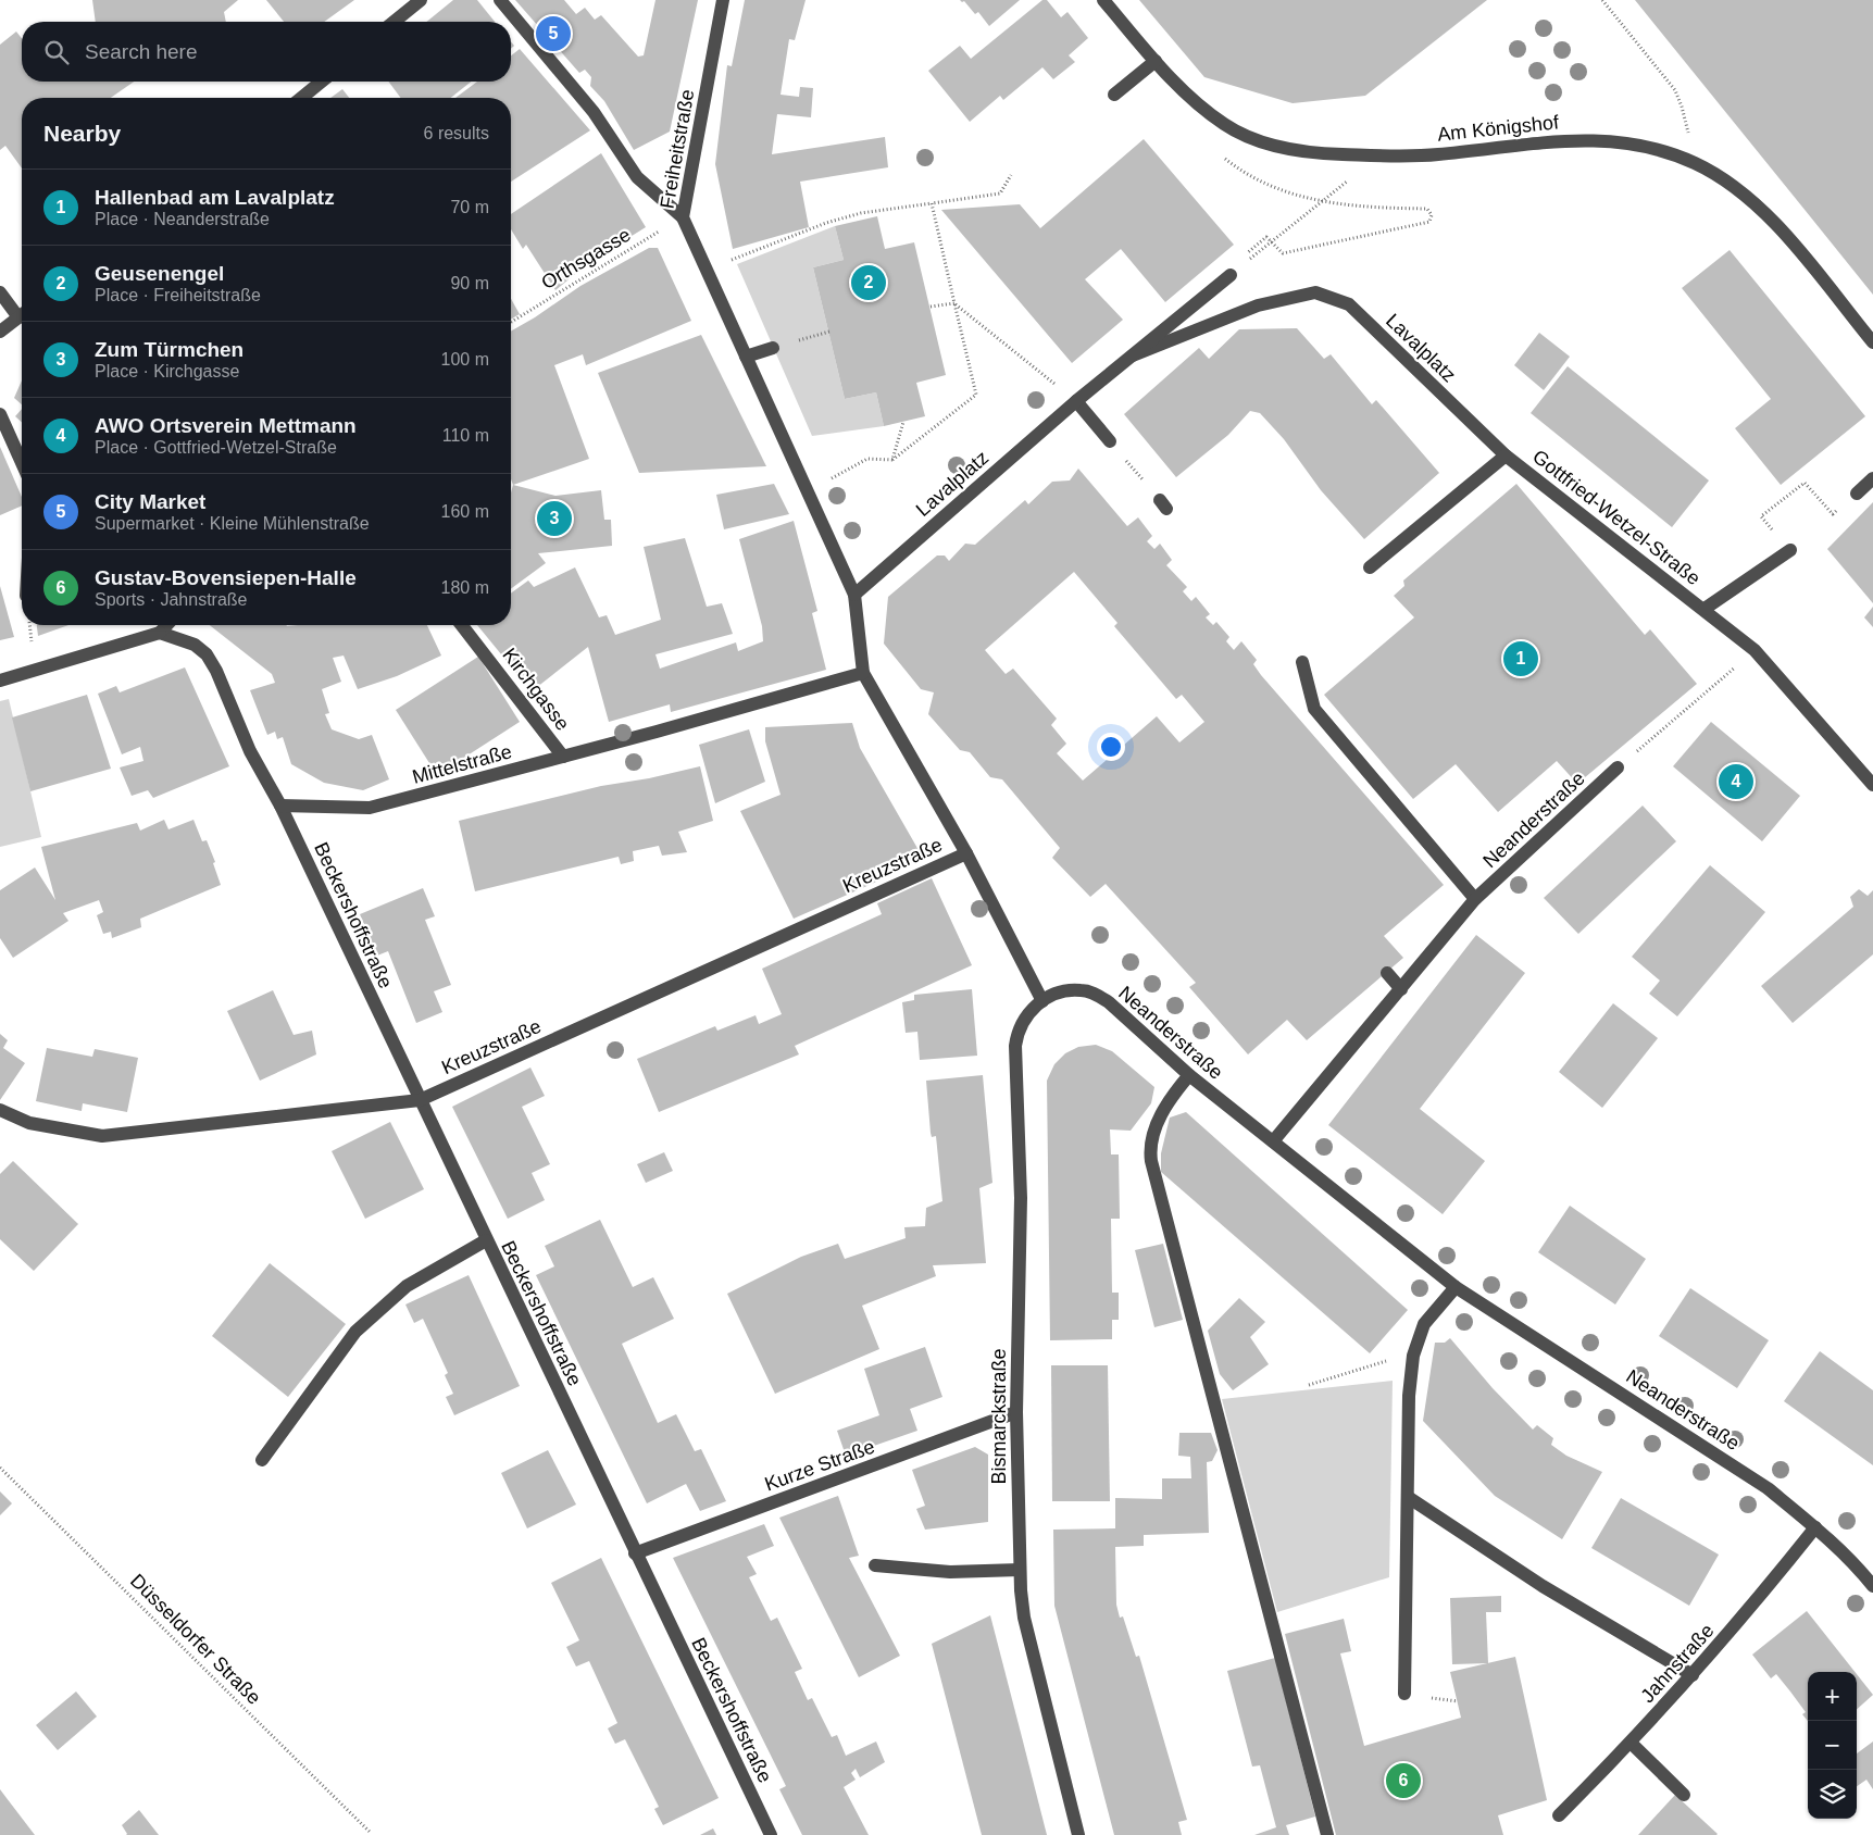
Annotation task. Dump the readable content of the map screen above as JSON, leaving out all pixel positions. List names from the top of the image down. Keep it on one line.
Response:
{"streets":{"street":["Am Königshof","Freiheitstraße","Lavalplatz","Gottfried-Wetzel-Straße","Kirchgasse","Mittelstraße","Neanderstraße","Kreuzstraße","Beckershoffstraße","Bismarckstraße","Kurze Straße","Jahnstraße"],"path":["Orthsgasse","Düsseldorfer Straße"]},"crossings":[["Freiheitstraße","Orthsgasse"],["Freiheitstraße","Lavalplatz"],["Freiheitstraße","Mittelstraße"],["Lavalplatz","Gottfried-Wetzel-Straße"],["Kirchgasse","Mittelstraße"],["Mittelstraße","Beckershoffstraße"],["Neanderstraße","Bismarckstraße"],["Neanderstraße","Jahnstraße"],["Kreuzstraße","Beckershoffstraße"],["Beckershoffstraße","Kurze Straße"],["Bismarckstraße","Kurze Straße"]],"page":{"pins":["5","2","3","1","4","6"],"search":"Search here","heading":["Nearby","6 results"],"list":[{"mark":"1","name":"Hallenbad am Lavalplatz","note":"Place · Neanderstraße","value":"70 m"},{"mark":"2","name":"Geusenengel","note":"Place · Freiheitstraße","value":"90 m"},{"mark":"3","name":"Zum Türmchen","note":"Place · Kirchgasse","value":"100 m"},{"mark":"4","name":"AWO Ortsverein Mettmann","note":"Place · Gottfried-Wetzel-Straße","value":"110 m"},{"mark":"5","name":"City Market","note":"Supermarket · Kleine Mühlenstraße","value":"160 m"},{"mark":"6","name":"Gustav-Bovensiepen-Halle","note":"Sports · Jahnstraße","value":"180 m"}],"map_buttons":["+","−"]}}
